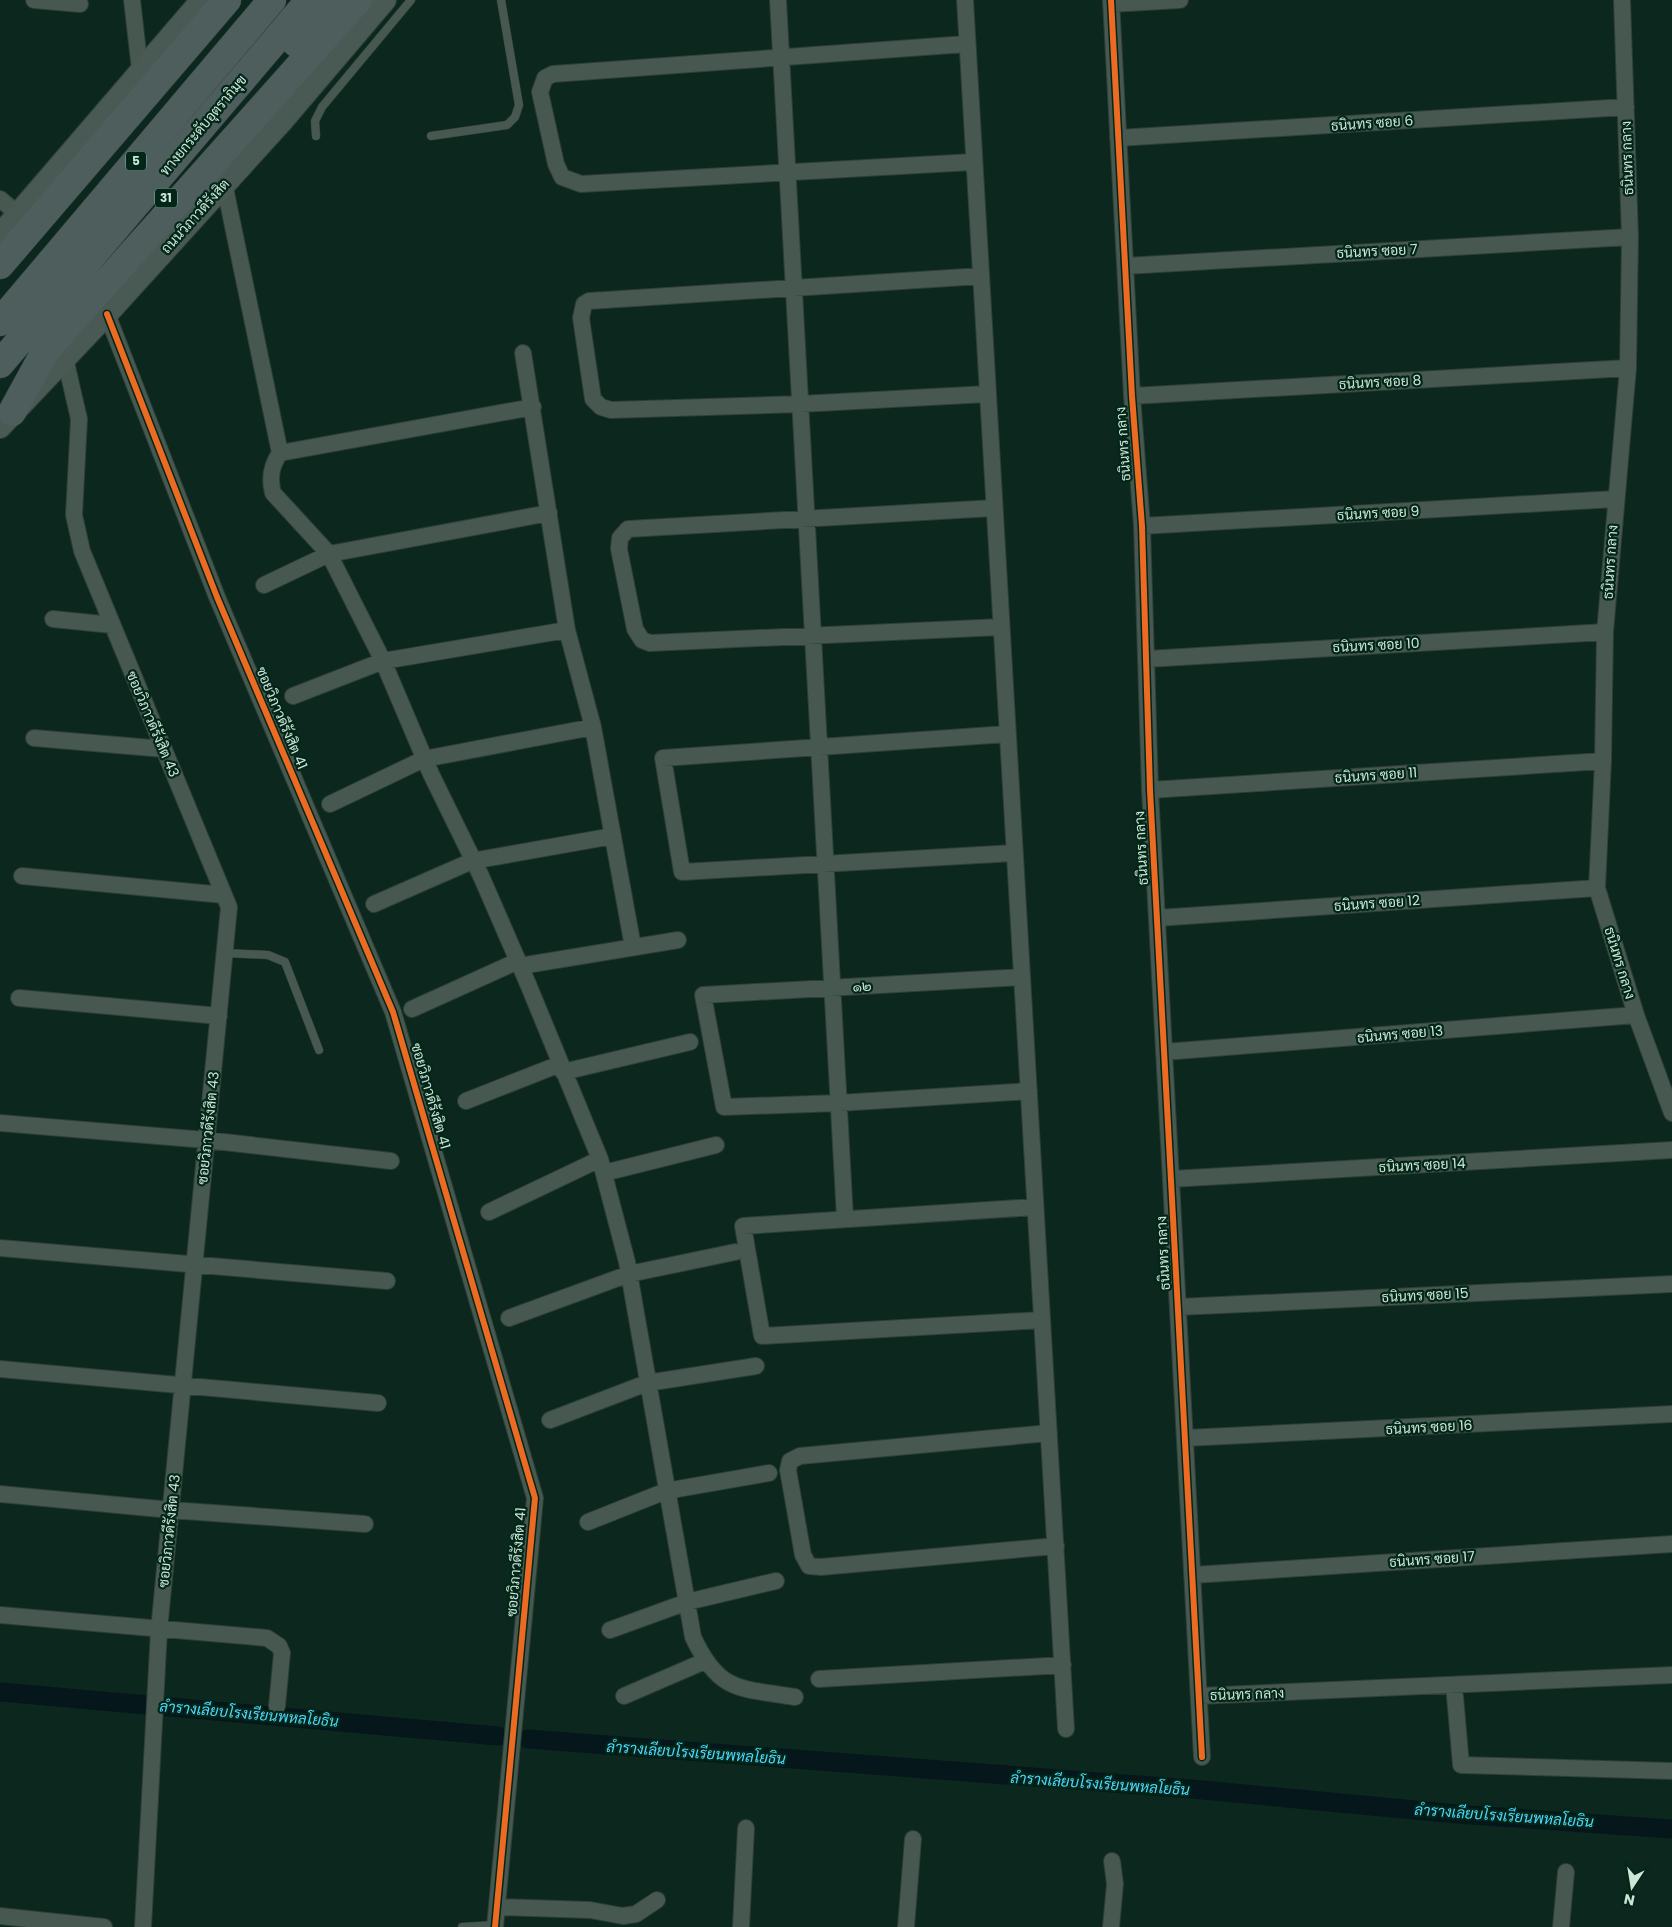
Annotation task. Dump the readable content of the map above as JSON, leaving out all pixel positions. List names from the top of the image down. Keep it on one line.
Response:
{"streets":{"highway":["ทางยกระดับอุตราภิมุข","5","31"],"main road":["ถนนวิภาวดีรังสิต"],"street":["ธนินทร ซอย 6","ธนินทร กลาง","ธนินทร ซอย 7","ธนินทร ซอย 8","ธนินทร ซอย 9","ธนินทร ซอย 10","ซอยวิภาวดีรังสิต 41","ซอยวิภาวดีรังสิต 43","ธนินทร ซอย 11","ธนินทร ซอย 12","๑๒","ธนินทร ซอย 13","ธนินทร ซอย 14","ธนินทร ซอย 15","ธนินทร ซอย 16","ธนินทร ซอย 17"]},"crossings":[["ธนินทร ซอย 6","ธนินทร กลาง"],["ธนินทร กลาง","ธนินทร ซอย 7"],["ธนินทร กลาง","ธนินทร ซอย 8"],["ธนินทร กลาง","ธนินทร ซอย 9"],["ธนินทร กลาง","ธนินทร ซอย 10"],["ธนินทร กลาง","ธนินทร ซอย 11"],["ธนินทร กลาง","ธนินทร ซอย 12"],["ธนินทร กลาง","ธนินทร ซอย 13"],["ธนินทร กลาง","ธนินทร ซอย 14"],["ธนินทร กลาง","ธนินทร ซอย 15"],["ธนินทร กลาง","ธนินทร ซอย 16"],["ธนินทร กลาง","ธนินทร ซอย 17"],["31","ถนนวิภาวดีรังสิต"],["ถนนวิภาวดีรังสิต","ซอยวิภาวดีรังสิต 41"],["ถนนวิภาวดีรังสิต","ซอยวิภาวดีรังสิต 43"]],"water":["ลำรางเลียบโรงเรียนพหลโยธิน"],"north":"bottom"}
